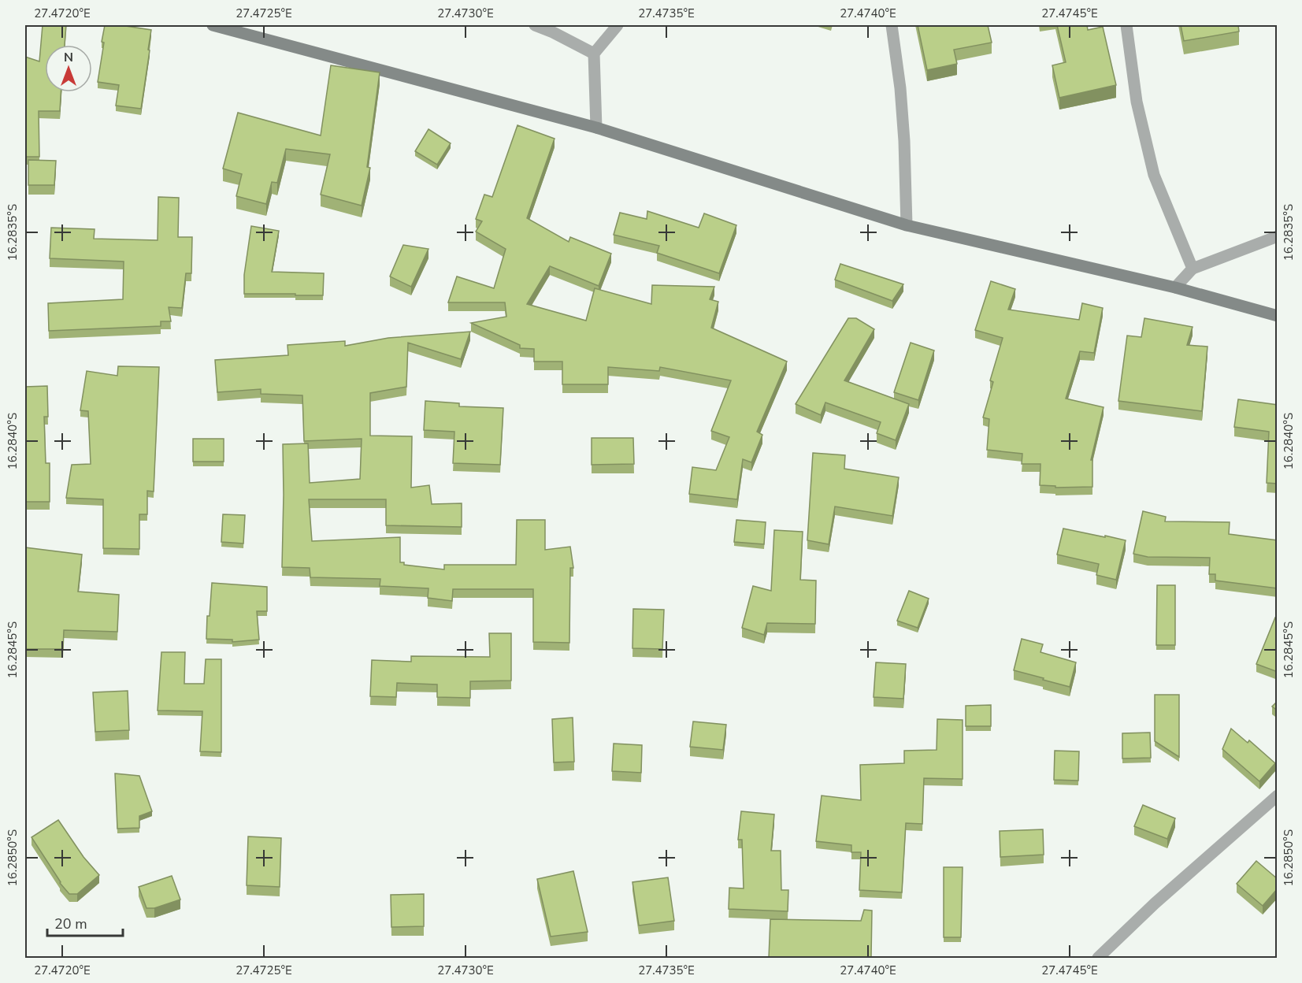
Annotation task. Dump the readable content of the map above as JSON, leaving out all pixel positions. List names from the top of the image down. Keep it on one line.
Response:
{"scale_bar":"20 m","north":"top","coordinates":["27.4720°E","27.4725°E","27.4730°E","27.4735°E","27.4740°E","27.4745°E","16.2835°S","16.2840°S","16.2845°S","16.2850°S"]}
